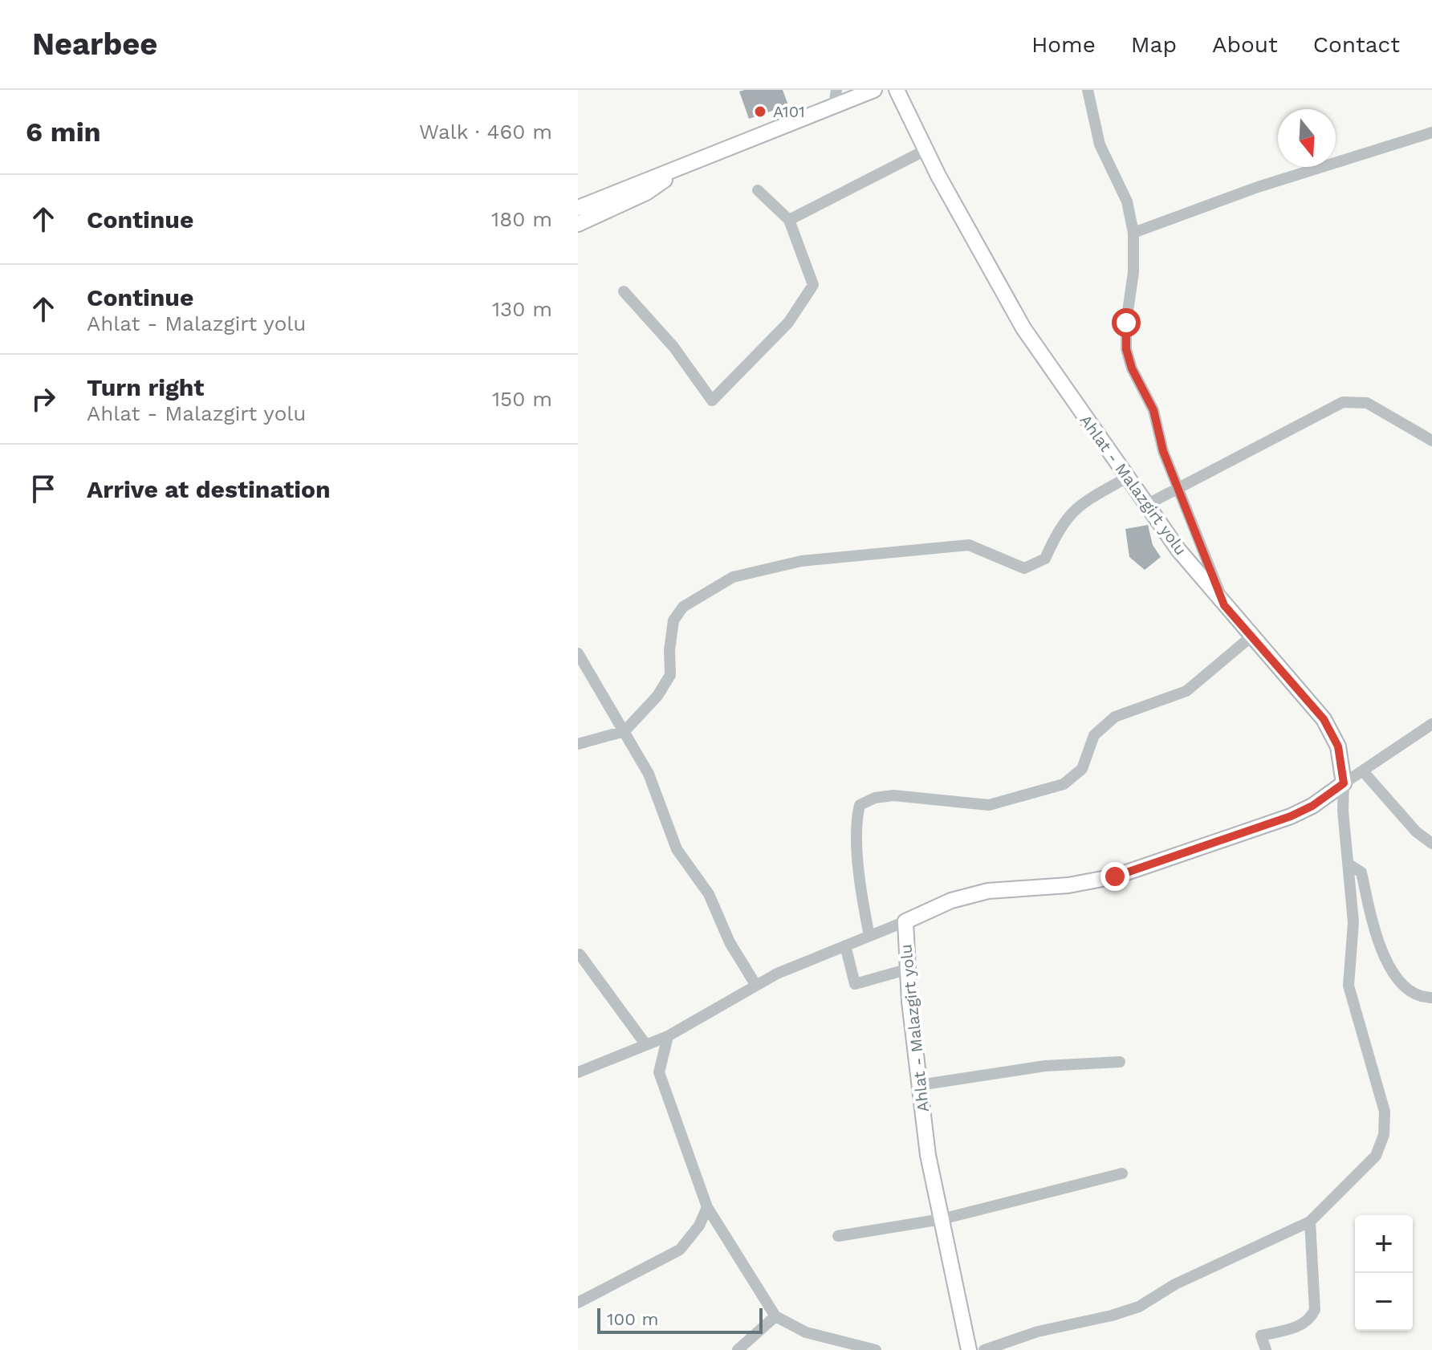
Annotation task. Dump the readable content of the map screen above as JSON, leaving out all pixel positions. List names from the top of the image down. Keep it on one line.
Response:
{"streets":{"main road":["Ahlat - Malazgirt yolu"]},"places":["A101"],"scale_bar":"100 m","north":"bottom","page":{"header":"Nearbee","nav":["Home","Map","About","Contact"],"heading":["6 min","Walk · 460 m"],"list":[["Continue","180 m"],["Continue","Ahlat - Malazgirt yolu","130 m"],["Turn right","Ahlat - Malazgirt yolu","150 m"],"Arrive at destination"],"map_buttons":["+","−"],"scale":"100 m"}}
